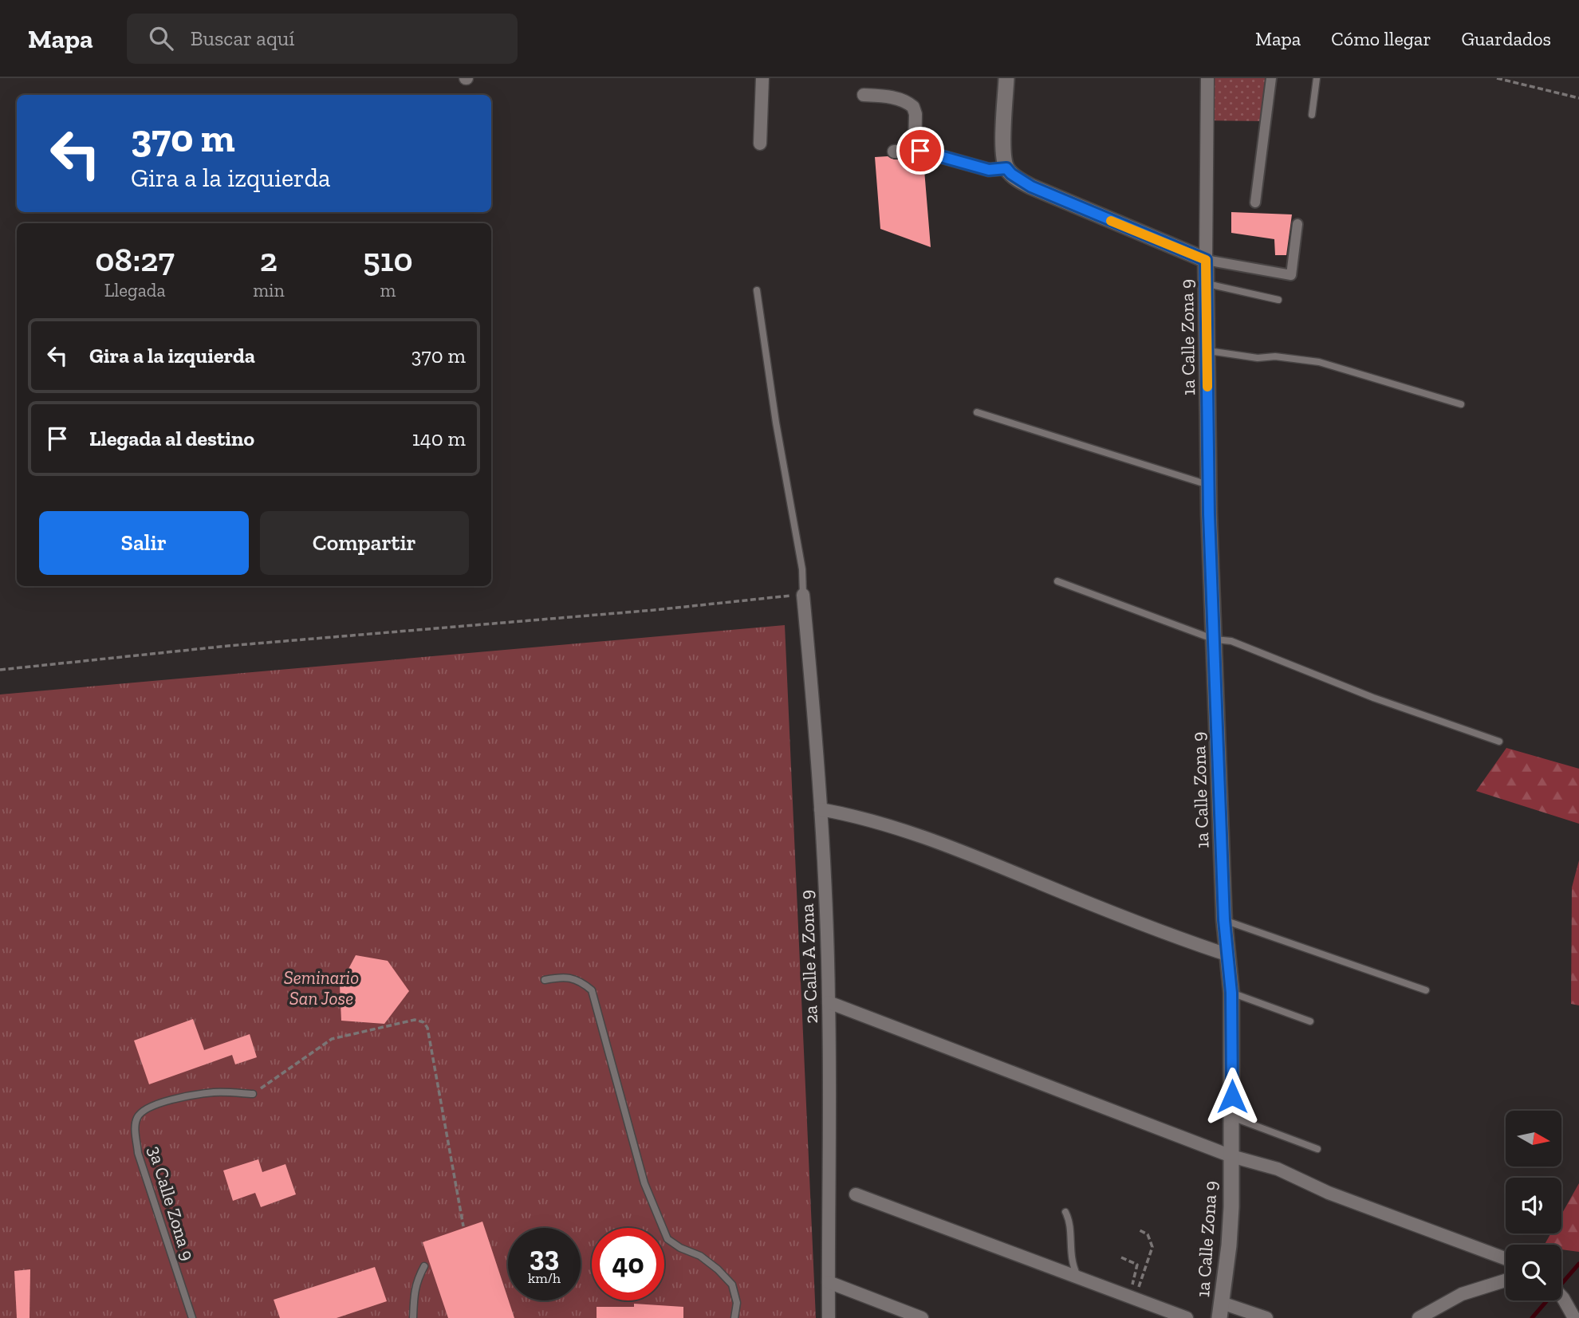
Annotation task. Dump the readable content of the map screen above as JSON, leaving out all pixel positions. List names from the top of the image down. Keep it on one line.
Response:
{"streets":{"street":["1a Calle Zona 9","2a Calle A Zona 9"],"lane":["3a Calle Zona 9"]},"parks":["Seminario San Jose"],"north":"right","page":{"header":"Mapa","search":"Buscar aquí","nav":["Mapa","Cómo llegar","Guardados"],"turn":["370 m","Gira a la izquierda"],"eta":["08:27","Llegada","2","min","510","m"],"list":[{"name":"Gira a la izquierda","value":"370 m"},{"name":"Llegada al destino","value":"140 m"}],"buttons":["Salir","Compartir"],"speed":"33 km/h","limit":"40"}}
